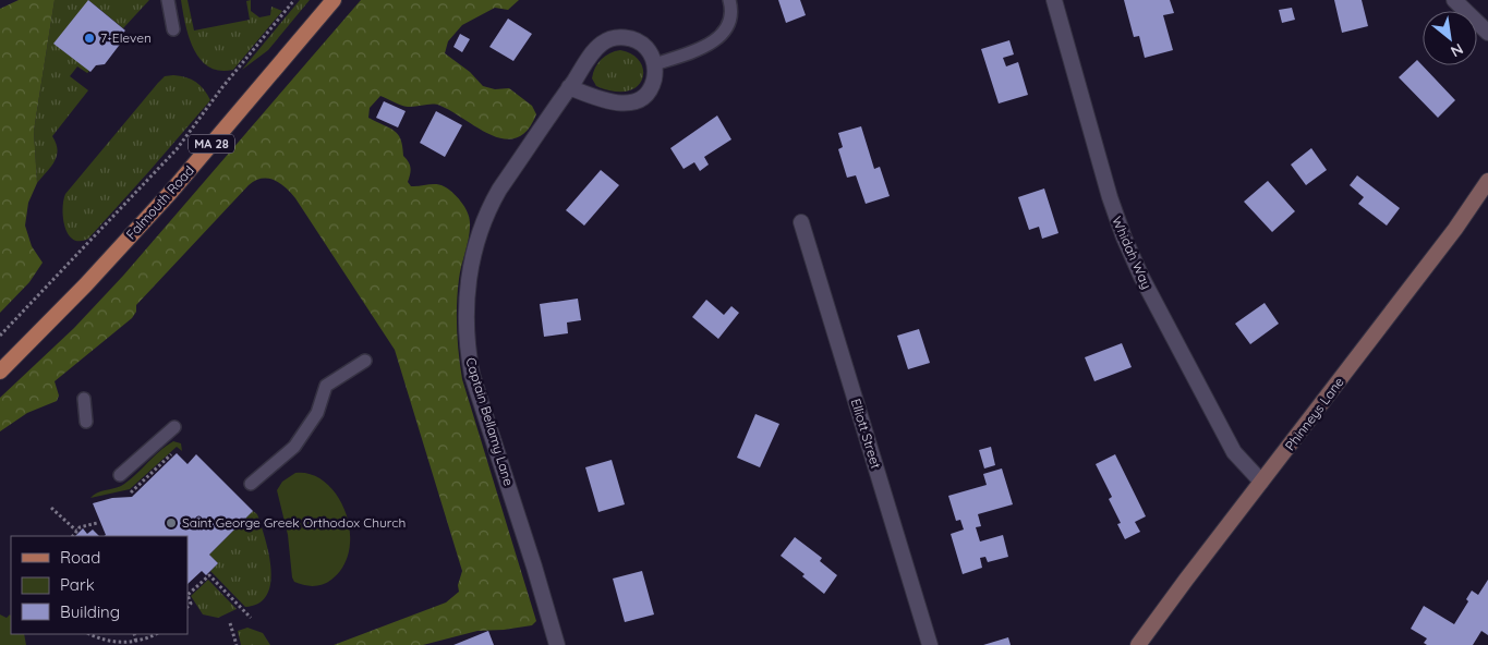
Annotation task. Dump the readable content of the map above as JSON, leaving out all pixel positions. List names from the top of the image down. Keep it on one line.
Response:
{"streets":{"main road":["MA 28","Falmouth Road","Phinneys Lane"],"street":["Whidah Way","Captain Bellamy Lane","Elliott Street"]},"crossings":[["Whidah Way","Phinneys Lane"]],"places":["7-Eleven","Saint George Greek Orthodox Church"],"legend":["Road","Park","Building"],"north":"bottom right"}
